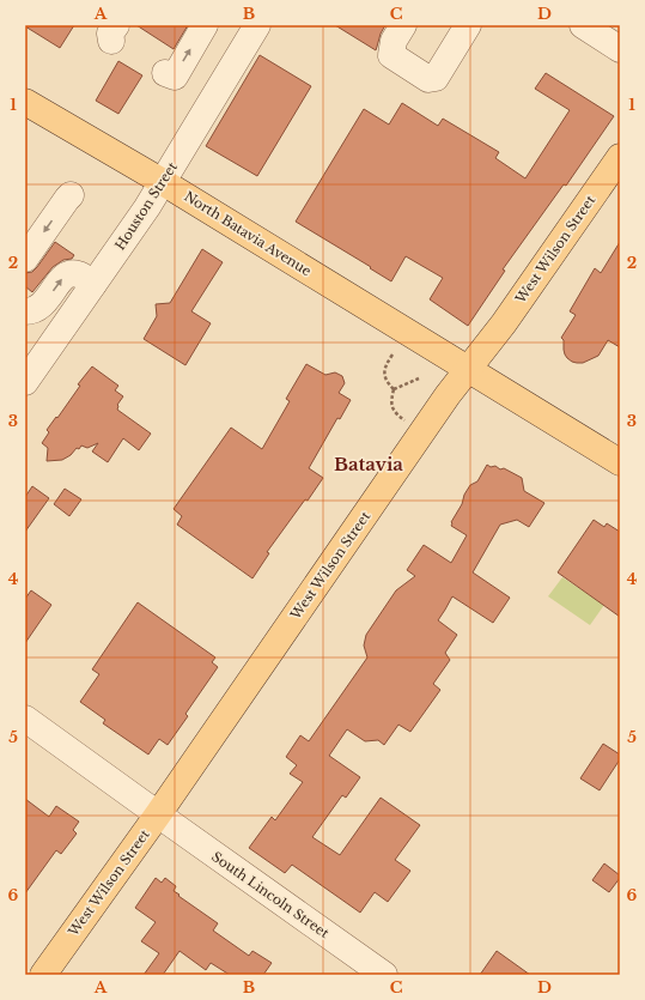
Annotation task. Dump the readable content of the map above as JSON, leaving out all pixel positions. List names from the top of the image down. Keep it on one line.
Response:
{"streets":{"main road":["North Batavia Avenue","West Wilson Street"],"street":["Houston Street","South Lincoln Street"]},"crossings":[["Houston Street","North Batavia Avenue"],["North Batavia Avenue","West Wilson Street"],["West Wilson Street","South Lincoln Street"]],"districts":["Batavia"],"grid":{"columns":["A","B","C","D"],"rows":["1","2","3","4","5","6"]}}
